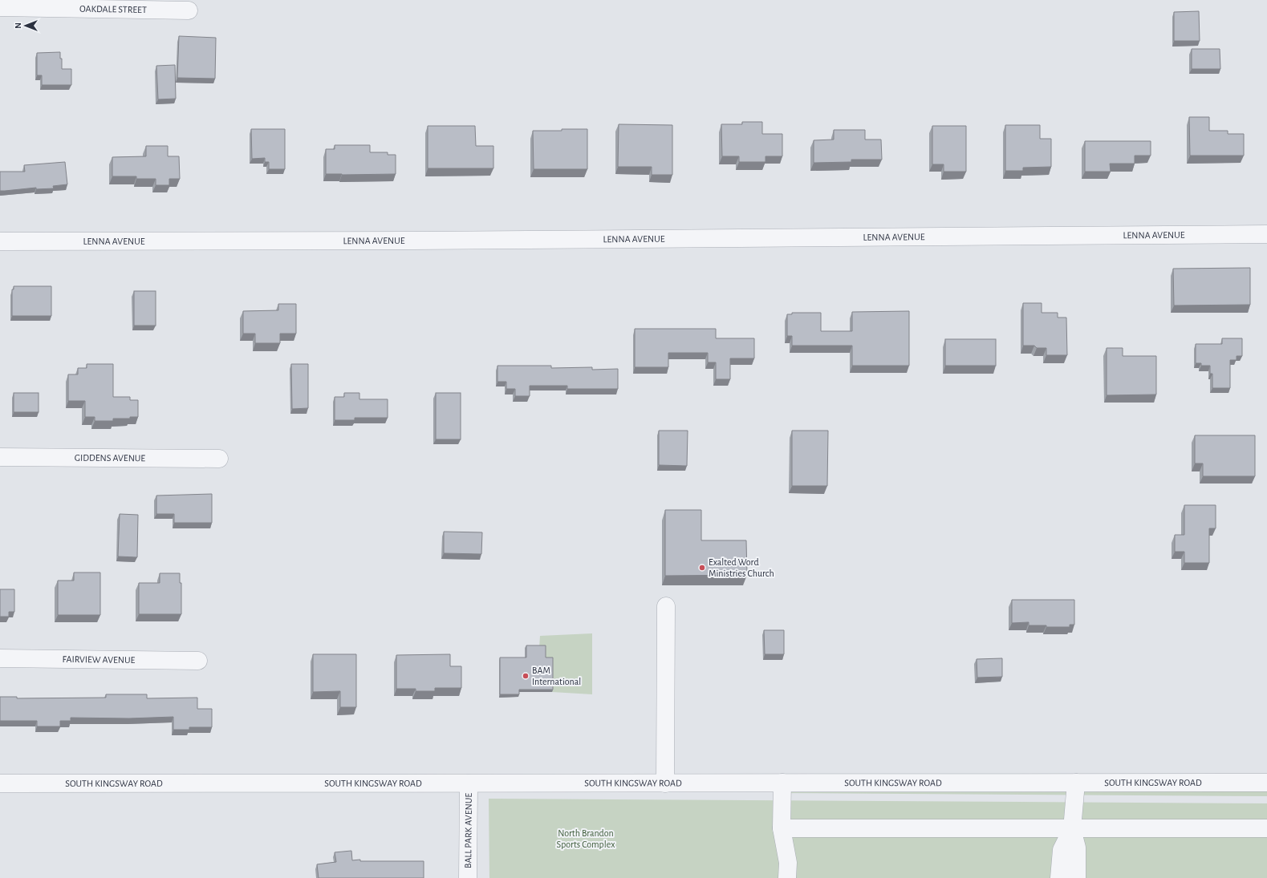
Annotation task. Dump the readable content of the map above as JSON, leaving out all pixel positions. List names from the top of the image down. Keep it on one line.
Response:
{"streets":{"street":["OAKDALE STREET","LENNA AVENUE","GIDDENS AVENUE","FAIRVIEW AVENUE","SOUTH KINGSWAY ROAD","BALL PARK AVENUE"]},"crossings":[["SOUTH KINGSWAY ROAD","BALL PARK AVENUE"]],"parks":["North Brandon Sports Complex"],"places":["Exalted Word Ministries Church","BAM International"],"north":"left"}
